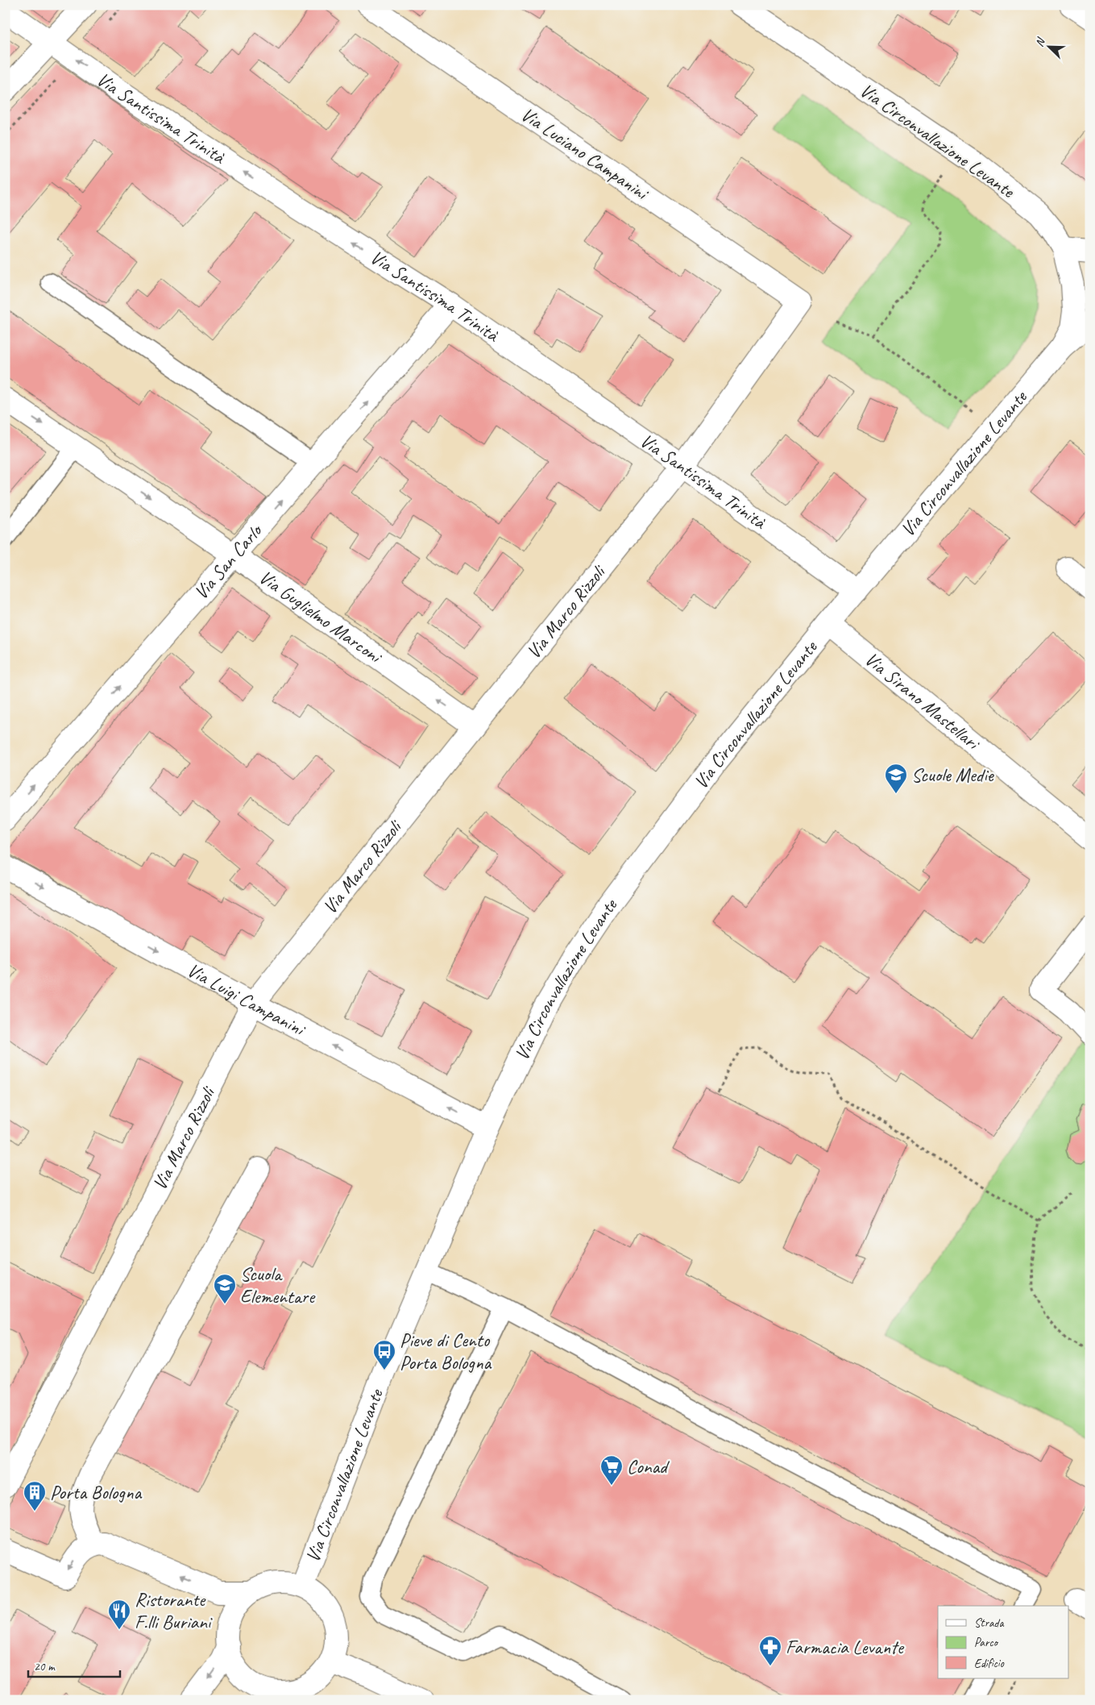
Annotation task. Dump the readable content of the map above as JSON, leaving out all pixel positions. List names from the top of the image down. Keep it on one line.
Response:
{"streets":{"street":["Via Santissima Trinità","Via Circonvallazione Levante","Via Luciano Campanini","Via San Carlo","Via Marco Rizzoli","Via Guglielmo Marconi","Via Sirano Mastellari","Via Luigi Campanini"]},"crossings":[["Via Santissima Trinità","Via Circonvallazione Levante"],["Via Santissima Trinità","Via San Carlo"],["Via Santissima Trinità","Via Marco Rizzoli"],["Via Circonvallazione Levante","Via Sirano Mastellari"],["Via Circonvallazione Levante","Via Luigi Campanini"],["Via Luciano Campanini","Via Marco Rizzoli"],["Via San Carlo","Via Guglielmo Marconi"],["Via Marco Rizzoli","Via Guglielmo Marconi"],["Via Marco Rizzoli","Via Luigi Campanini"]],"one_way":["Via Santissima Trinità","Via San Carlo"],"places":{"school or university":["Scuole Medie","Scuola Elementare"],"bus stop":["Pieve di Cento Porta Bologna"],"supermarket":["Conad"],"building":["Porta Bologna"],"restaurant":["Ristorante F.lli Buriani"],"pharmacy":["Farmacia Levante"]},"legend":["Strada","Parco","Edificio"],"scale_bar":"20 m","north":"top left"}
